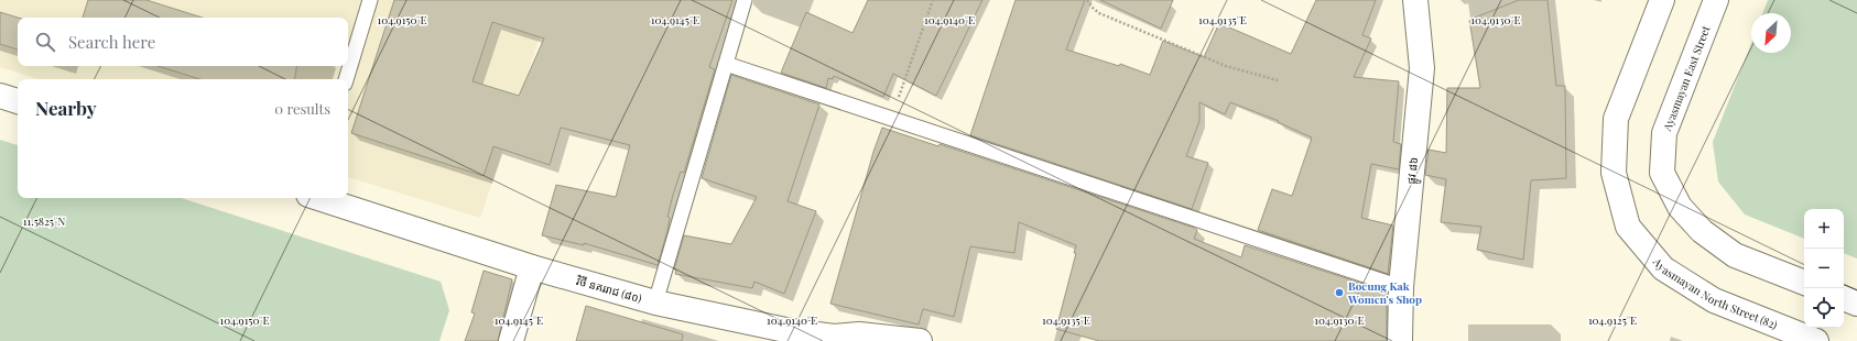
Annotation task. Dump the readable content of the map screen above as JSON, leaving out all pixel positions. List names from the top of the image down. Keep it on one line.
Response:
{"streets":{"street":["Ayasmayan East Street","ផ្លូវ ៨៦","វិថី នគររាជ (៨០)","Ayasmayan North Street (82)"]},"places":["Boeung Kak Women's Shop"],"north":"bottom left","page":{"search":"Search here","heading":["Nearby","0 results"],"map_buttons":["+","−"]},"coordinates":["104.9140°E","104.9130°E","104.9150°E","104.9135°E","104.9145°E","11.5825°N","104.9125°E"]}
